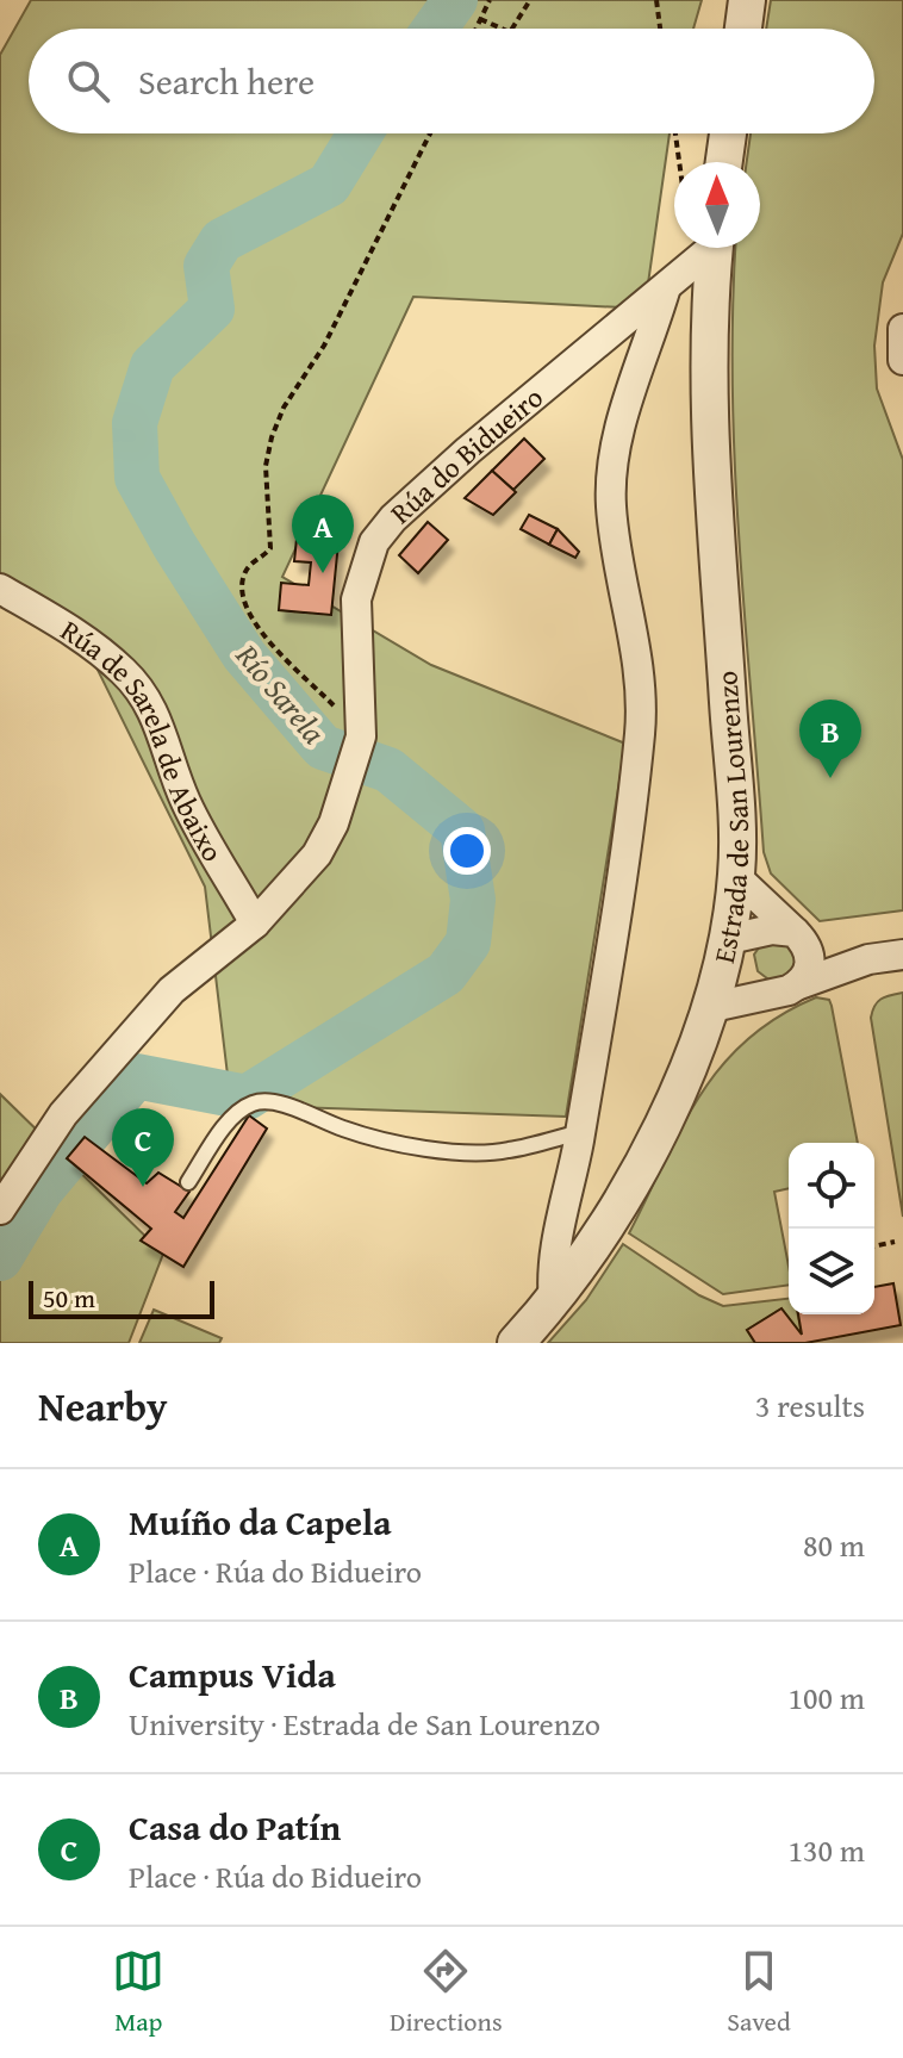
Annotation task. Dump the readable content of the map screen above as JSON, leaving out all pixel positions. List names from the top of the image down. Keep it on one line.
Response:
{"streets":{"street":["Rúa do Bidueiro","Rúa de Sarela de Abaixo","Estrada de San Lourenzo"]},"crossings":[["Rúa do Bidueiro","Rúa de Sarela de Abaixo"]],"water":["Río Sarela"],"scale_bar":"50 m","north":"top","page":{"search":"Search here","pins":["A","B","C"],"scale":"50 m","heading":["Nearby","3 results"],"list":[{"mark":"A","name":"Muíño da Capela","note":"Place · Rúa do Bidueiro","value":"80 m"},{"mark":"B","name":"Campus Vida","note":"University · Estrada de San Lourenzo","value":"100 m"},{"mark":"C","name":"Casa do Patín","note":"Place · Rúa do Bidueiro","value":"130 m"}],"nav":["Map","Directions","Saved"]}}
